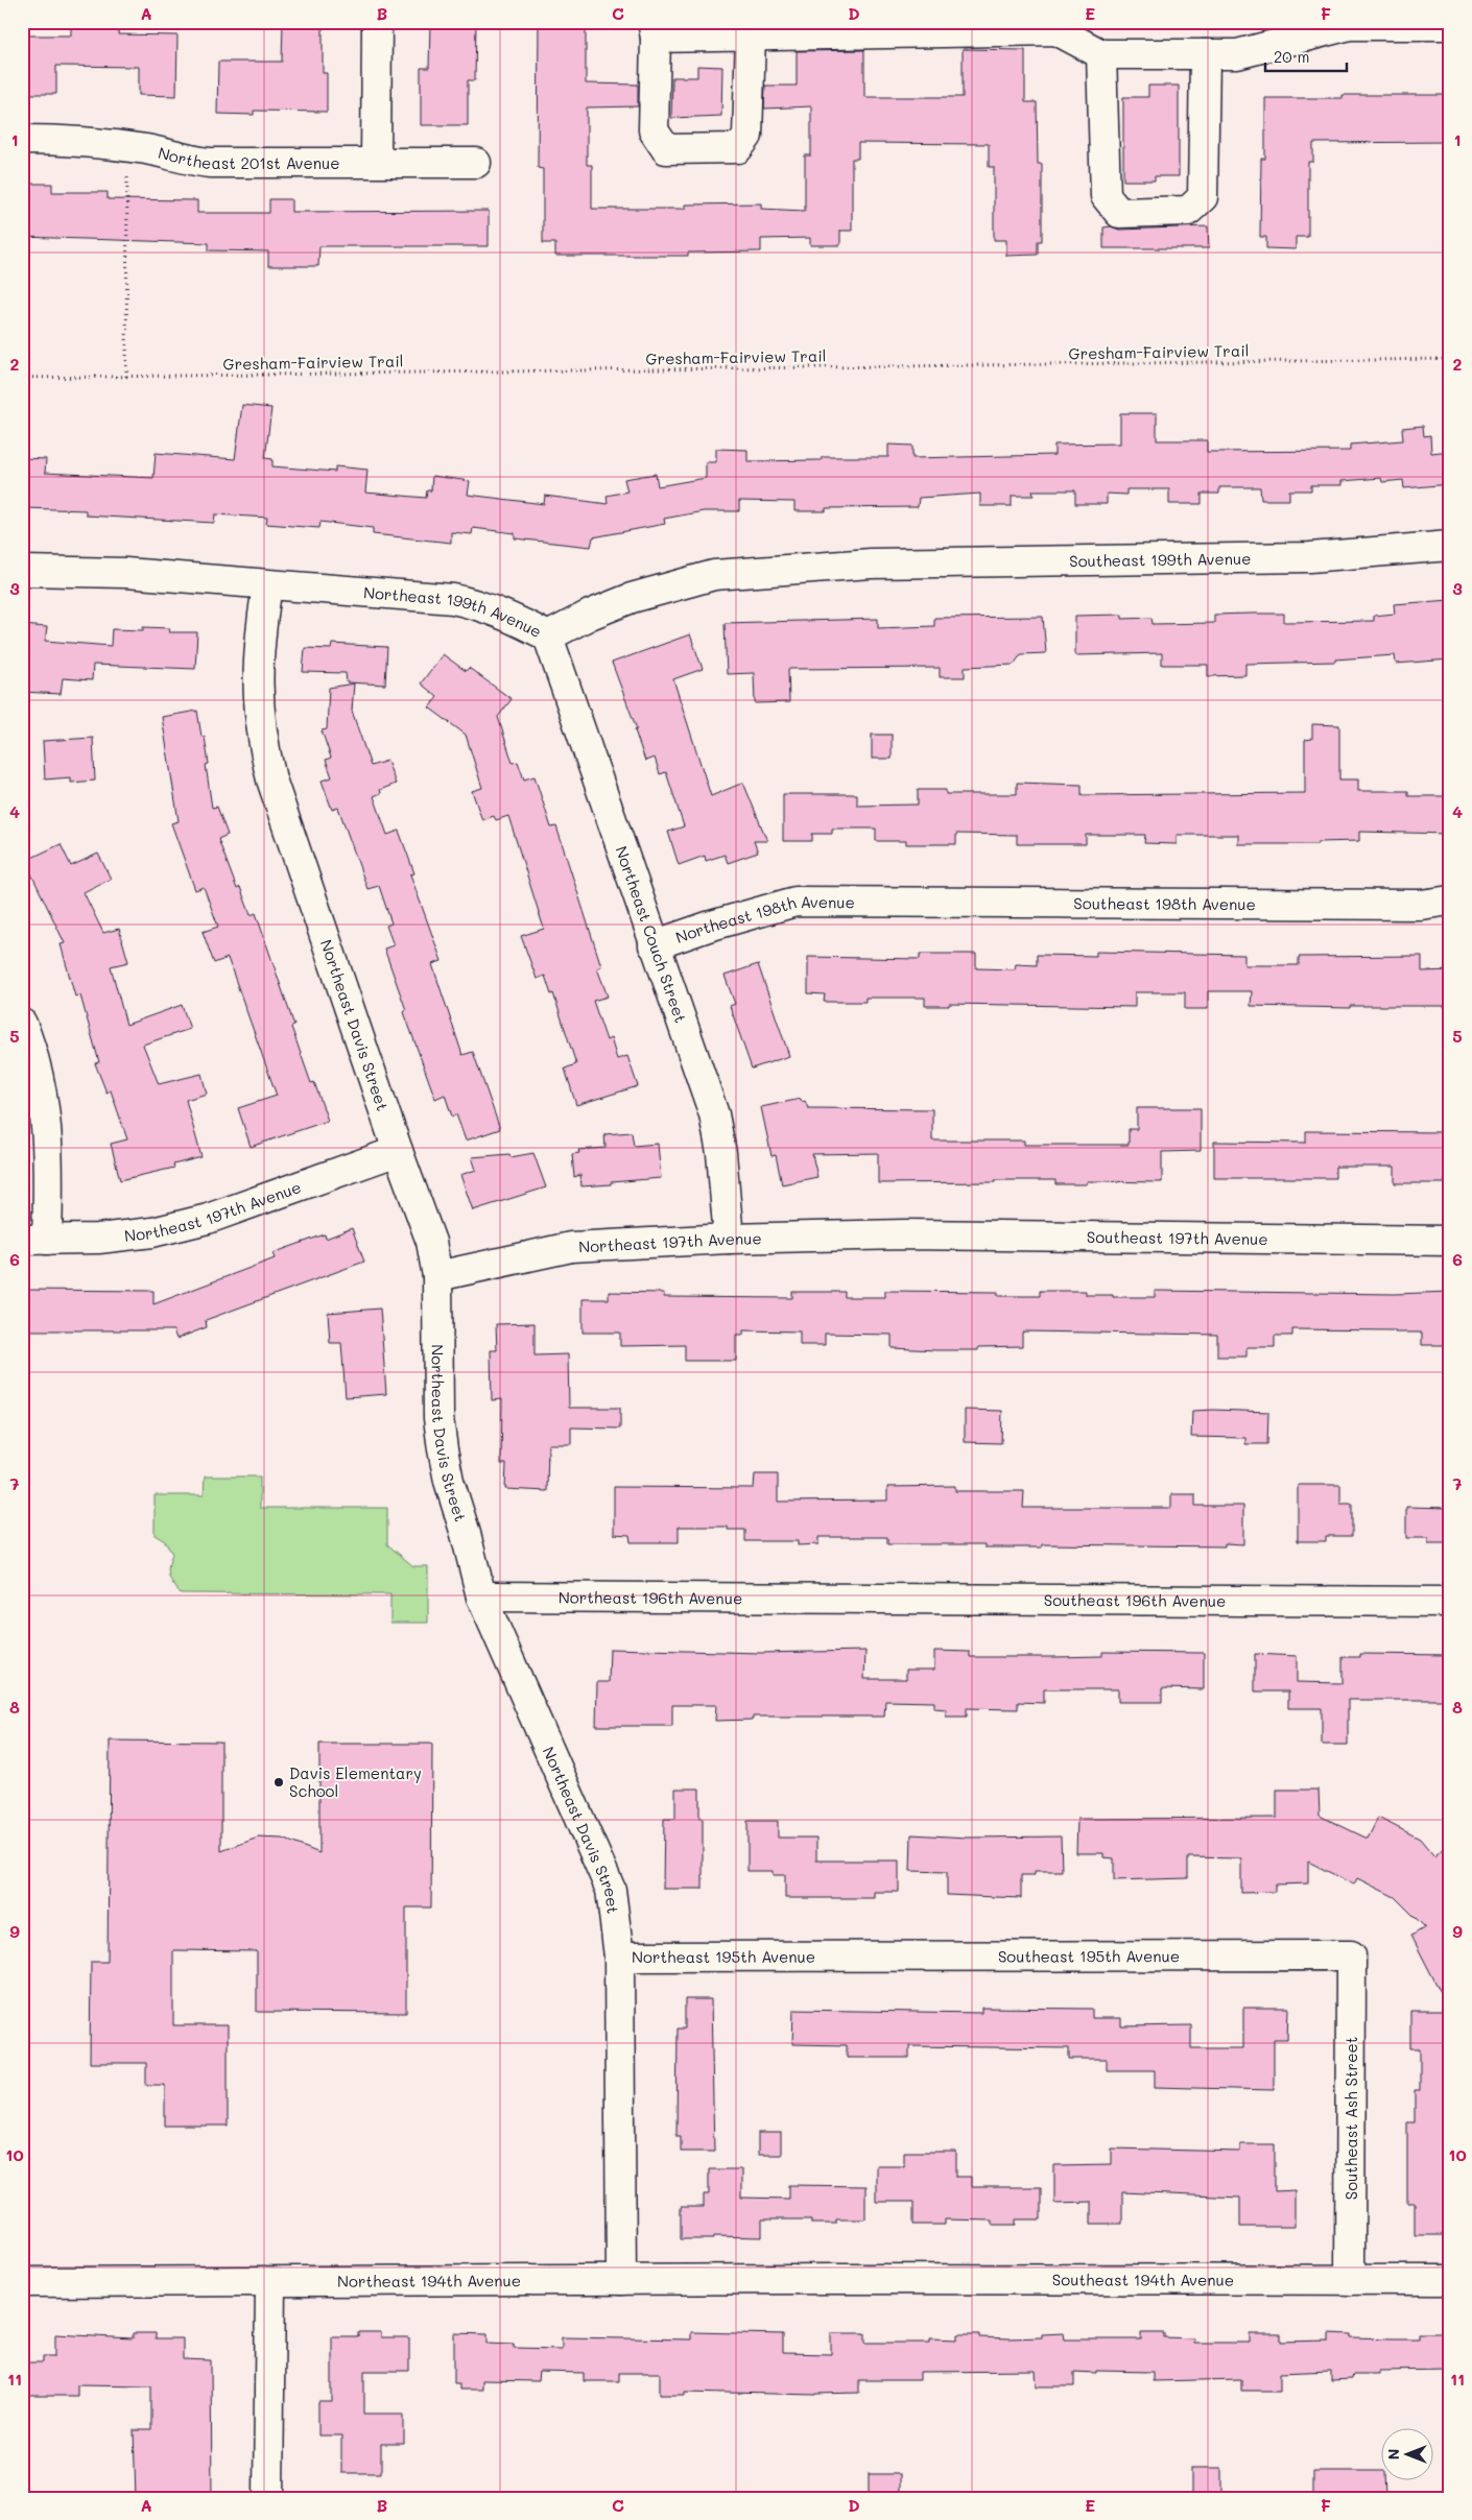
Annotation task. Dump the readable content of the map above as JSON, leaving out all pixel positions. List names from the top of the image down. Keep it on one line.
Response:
{"streets":{"street":["Northeast 201st Avenue","Southeast 199th Avenue","Northeast 199th Avenue","Southeast 198th Avenue","Northeast 198th Avenue","Northeast Couch Street","Northeast Davis Street","Northeast 197th Avenue","Southeast 197th Avenue","Northeast 196th Avenue","Southeast 196th Avenue","Northeast 195th Avenue","Southeast 195th Avenue","Southeast Ash Street","Southeast 194th Avenue","Northeast 194th Avenue"],"path":["Gresham-Fairview Trail"]},"crossings":[["Southeast 199th Avenue","Northeast 199th Avenue"],["Northeast 199th Avenue","Northeast Couch Street"],["Northeast 199th Avenue","Northeast Davis Street"],["Southeast 198th Avenue","Northeast 198th Avenue"],["Northeast 198th Avenue","Northeast Couch Street"],["Northeast Couch Street","Northeast 197th Avenue"],["Northeast Davis Street","Northeast 197th Avenue"],["Northeast Davis Street","Northeast 196th Avenue"],["Northeast Davis Street","Northeast 195th Avenue"],["Northeast Davis Street","Northeast 194th Avenue"],["Northeast 197th Avenue","Southeast 197th Avenue"],["Northeast 196th Avenue","Southeast 196th Avenue"],["Northeast 195th Avenue","Southeast 195th Avenue"],["Southeast 195th Avenue","Southeast Ash Street"],["Southeast Ash Street","Southeast 194th Avenue"],["Southeast 194th Avenue","Northeast 194th Avenue"]],"places":["Davis Elementary School"],"scale_bar":"20 m","north":"left","grid":{"columns":["A","B","C","D","E","F"],"rows":["1","2","3","4","5","6","7","8","9","10","11"]}}
